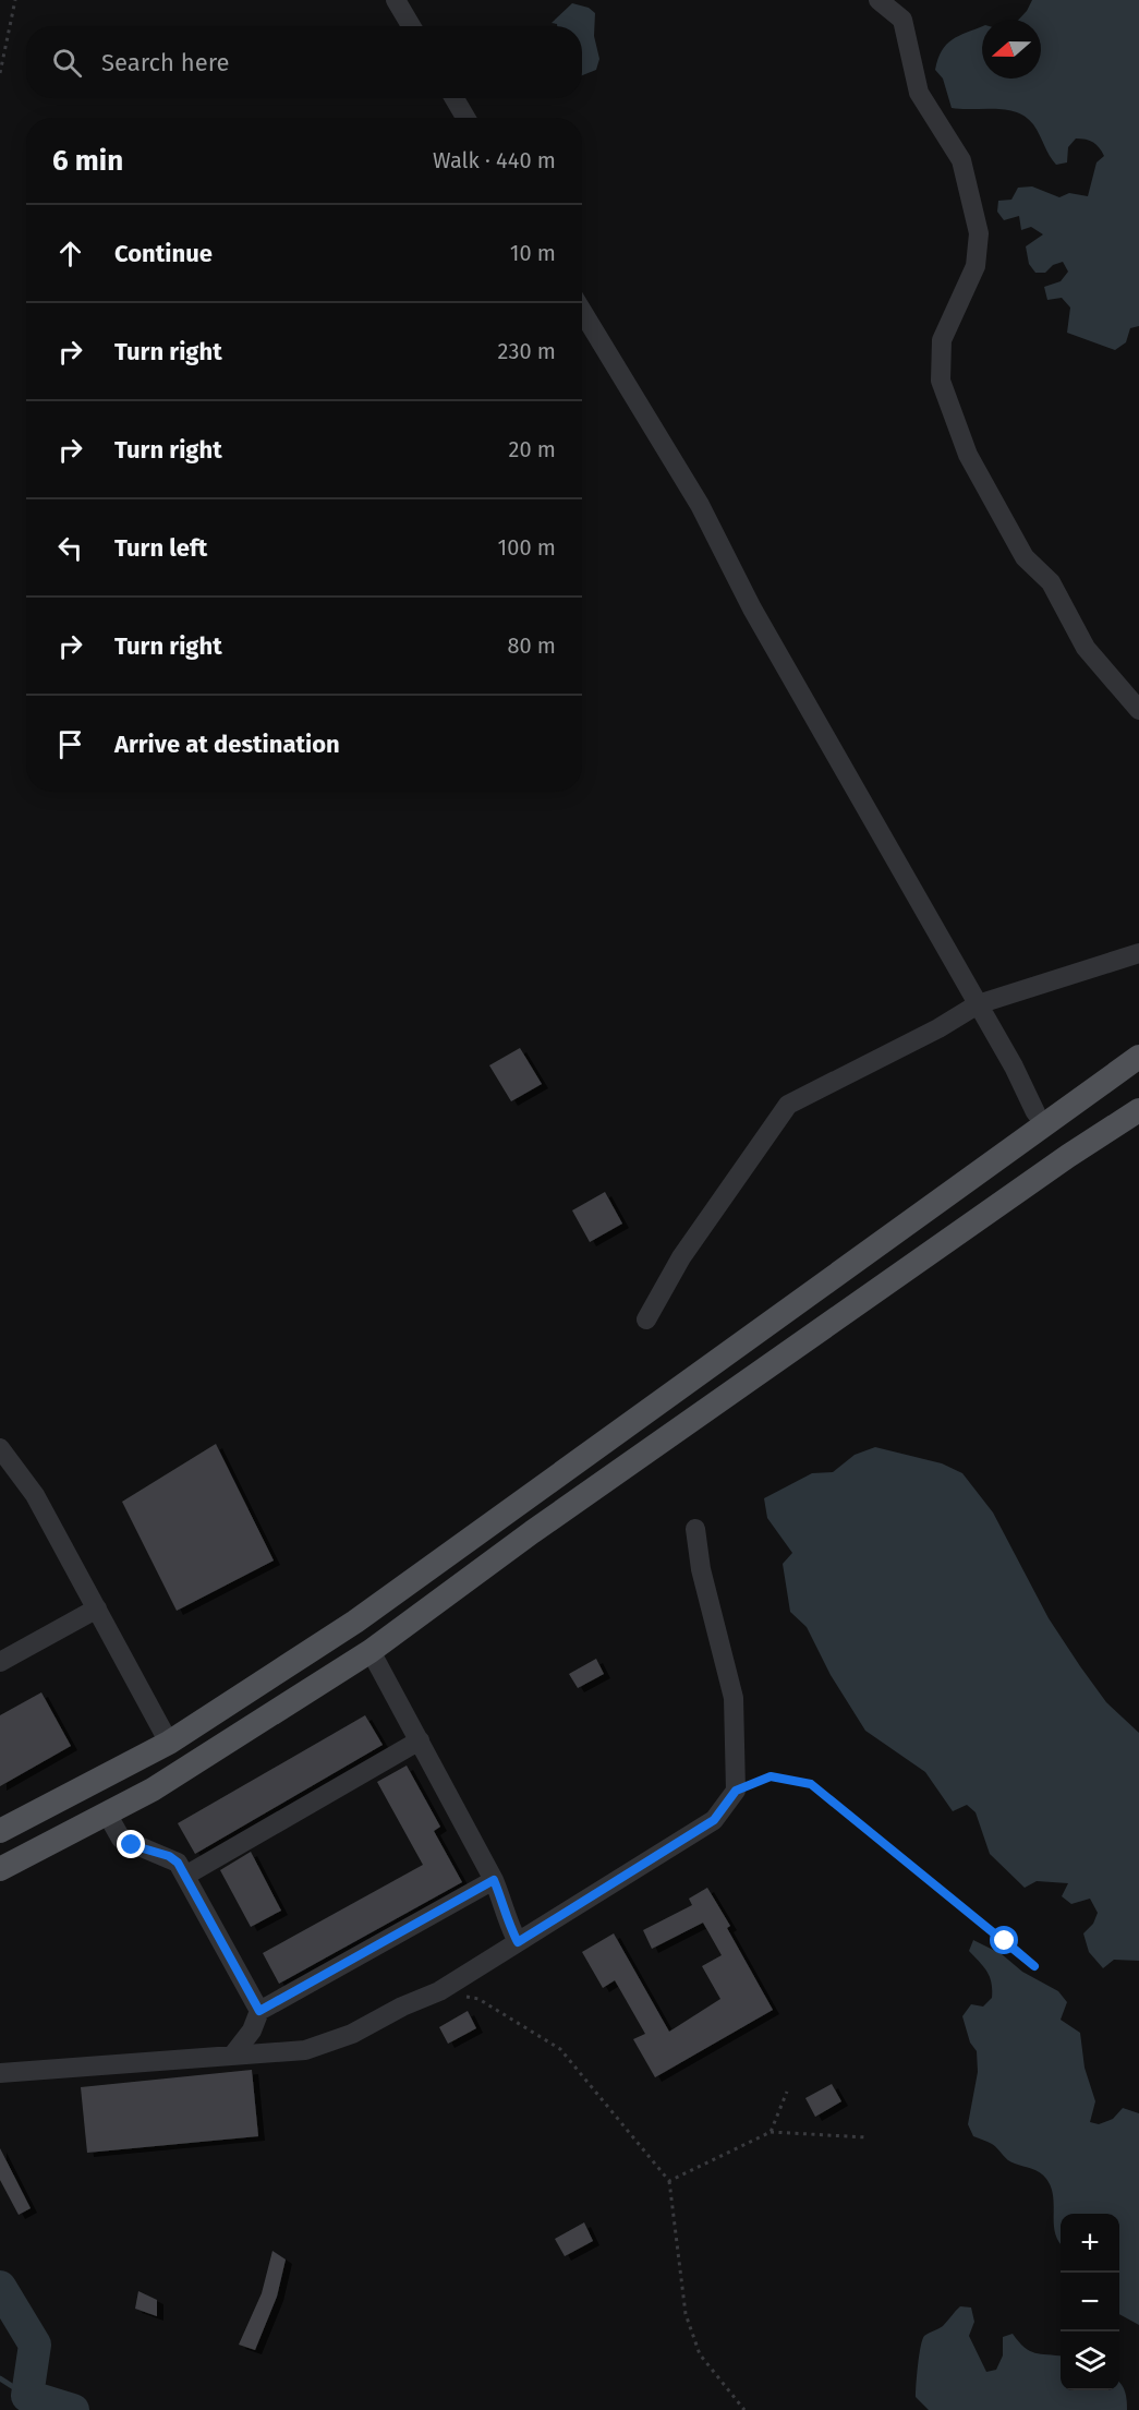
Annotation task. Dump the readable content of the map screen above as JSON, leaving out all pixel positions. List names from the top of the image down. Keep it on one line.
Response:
{"north":"left","page":{"search":"Search here","heading":["6 min","Walk · 440 m"],"list":[["Continue","10 m"],["Turn right","230 m"],["Turn right","20 m"],["Turn left","100 m"],["Turn right","80 m"],"Arrive at destination"],"map_buttons":["+","−"]}}
